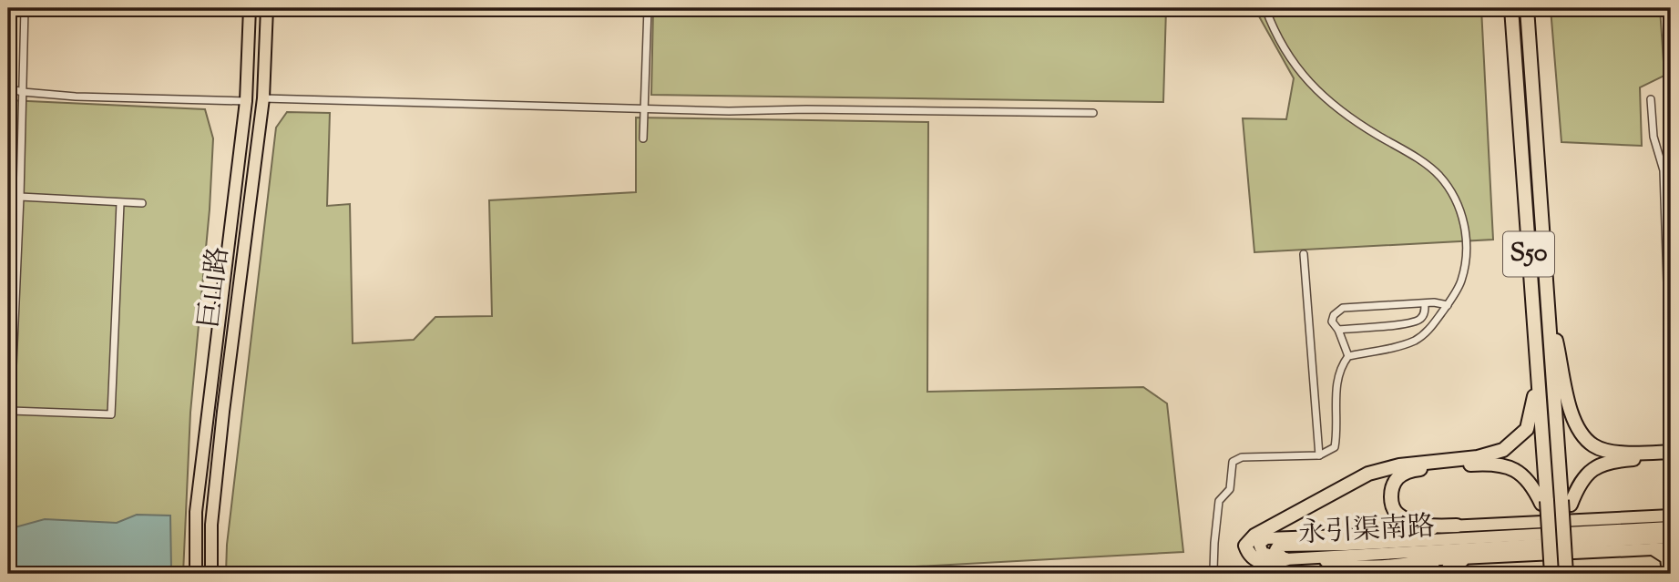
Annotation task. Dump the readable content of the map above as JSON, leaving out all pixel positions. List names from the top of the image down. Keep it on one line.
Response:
{"streets":{"highway":["S50"],"main road":["巨山路","永引渠南路"]}}
